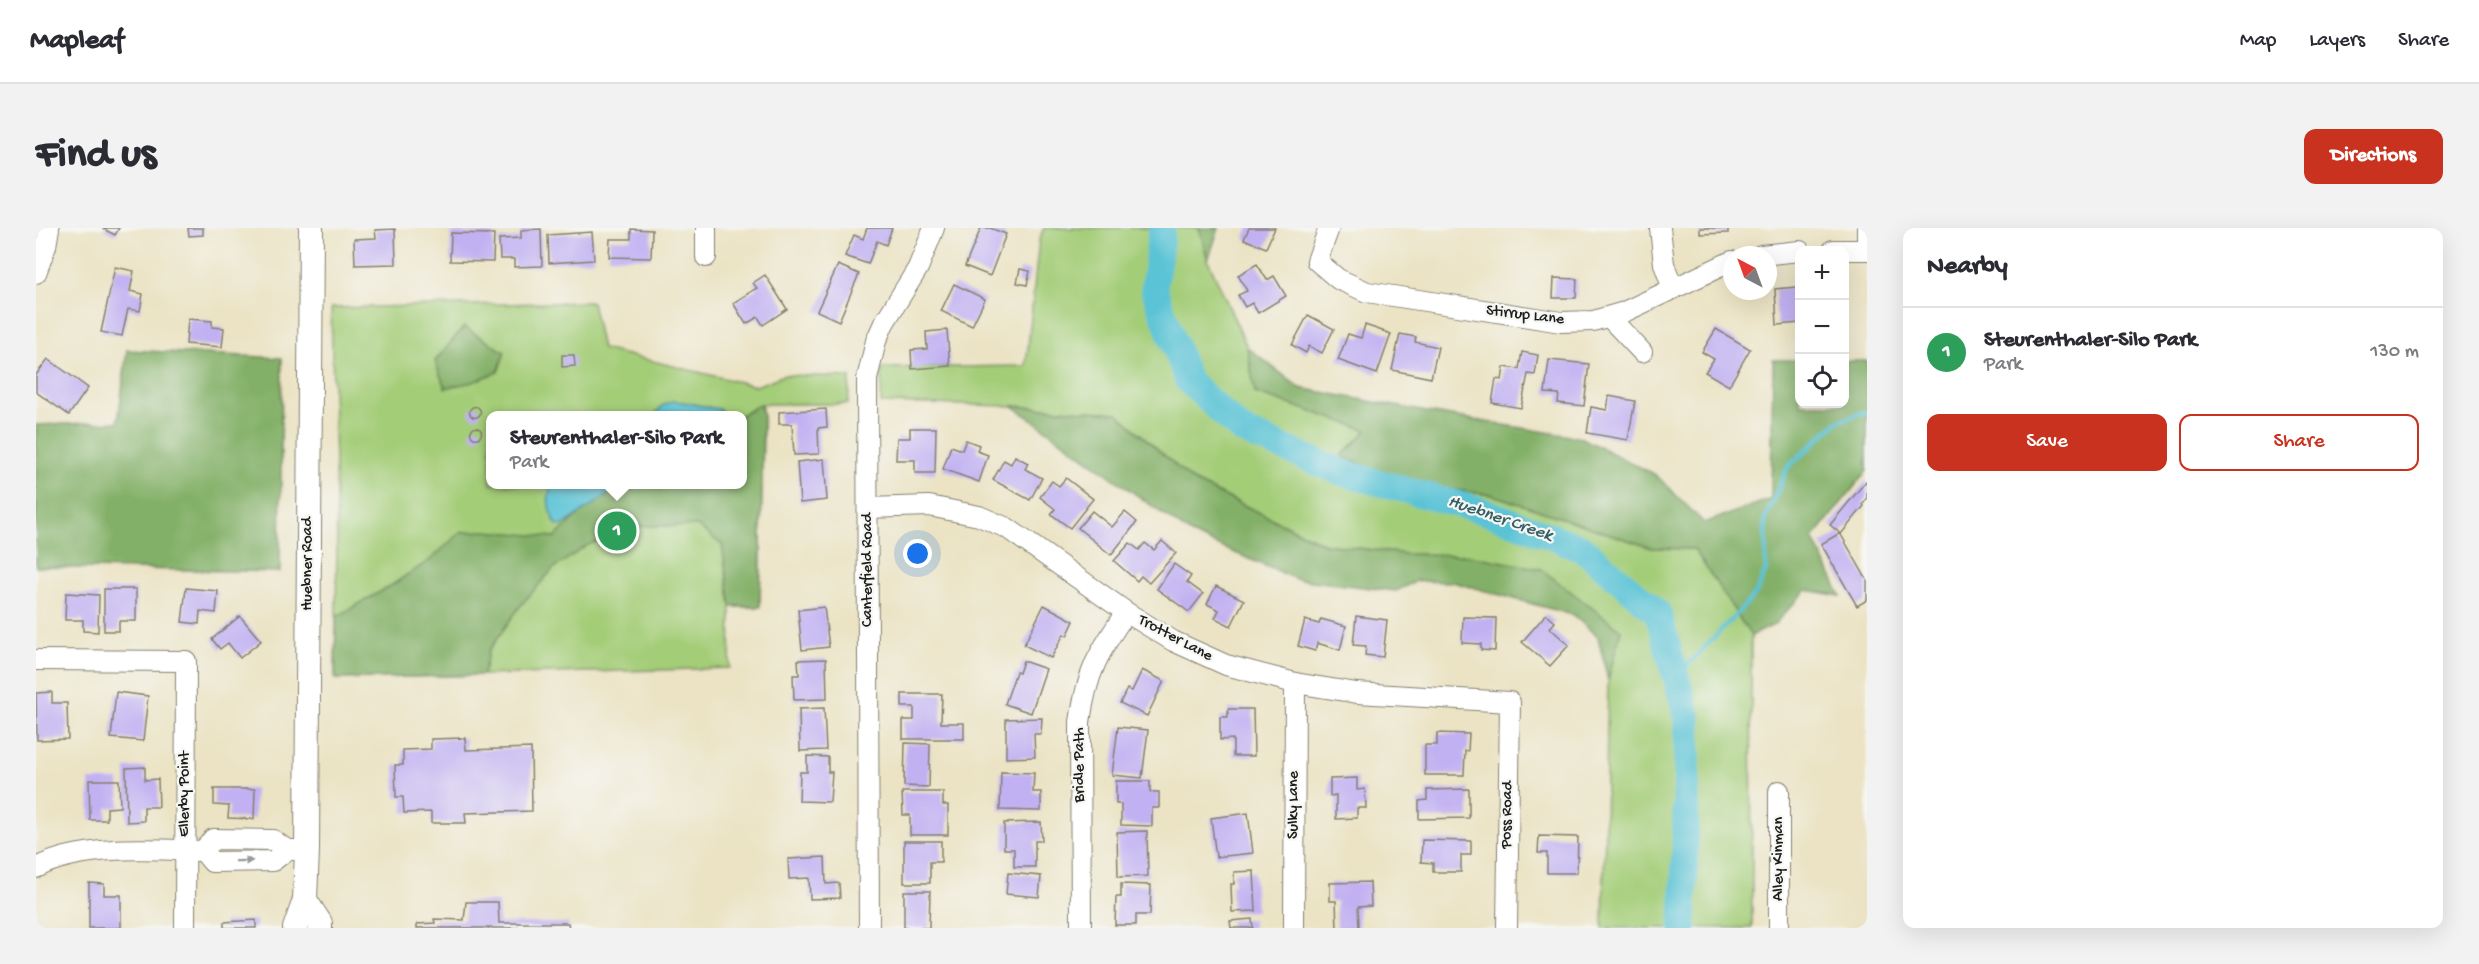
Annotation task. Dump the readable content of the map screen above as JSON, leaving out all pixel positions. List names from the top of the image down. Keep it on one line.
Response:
{"streets":{"main road":["Huebner Road"],"street":["Stirrup Lane","Canterfield Road","Trotter Lane","Bridle Path","Ellerby Point","Sulky Lane","Poss Road","Alley Kinman"]},"crossings":[["Canterfield Road","Trotter Lane"],["Trotter Lane","Bridle Path"],["Trotter Lane","Sulky Lane"],["Trotter Lane","Poss Road"]],"water":["Huebner Creek"],"north":"top left","page":{"header":"Mapleaf","nav":["Map","Layers","Share"],"buttons":["Directions",["Save","Share"]],"title":"Find us","heading":"Nearby","map_buttons":["+","−"],"list":[{"mark":"1","name":"Steurenthaler-Silo Park","note":"Park","value":"130 m"}],"popup":["Steurenthaler-Silo Park","Park"],"pins":"1"}}
